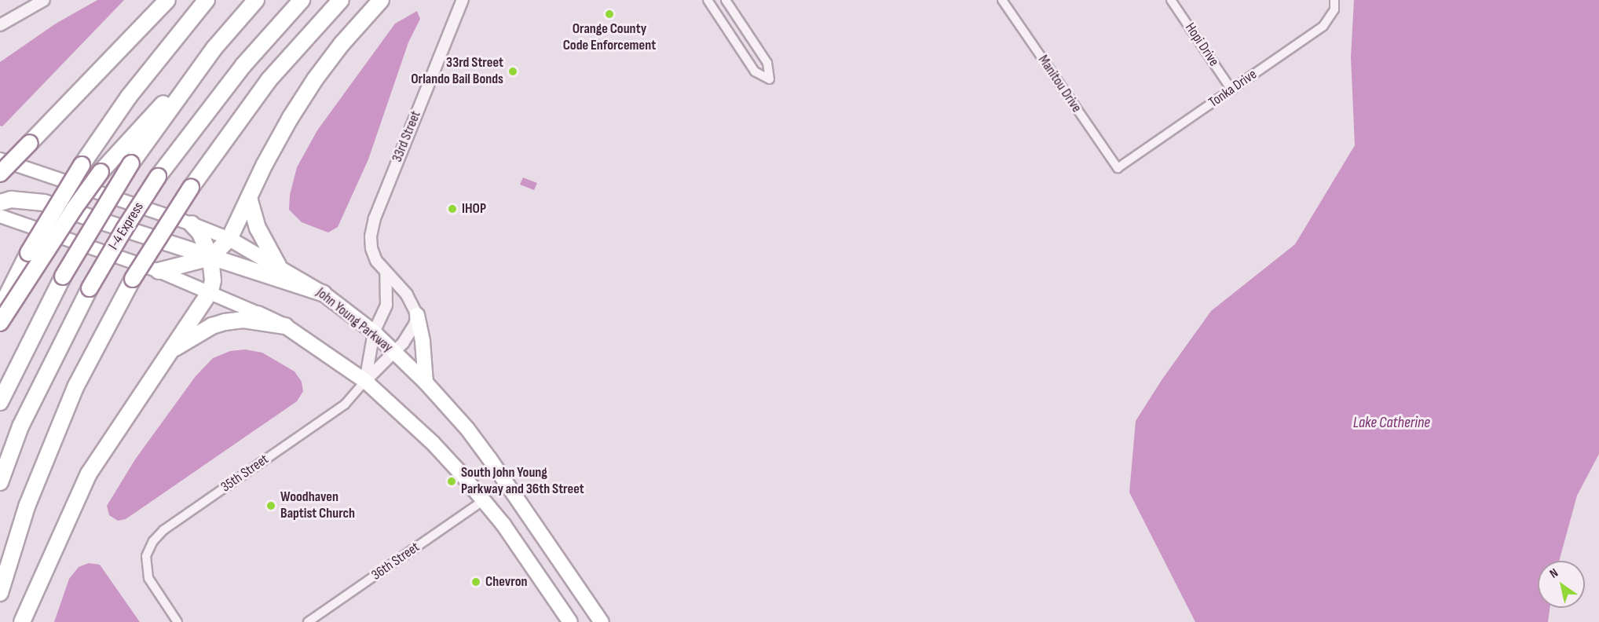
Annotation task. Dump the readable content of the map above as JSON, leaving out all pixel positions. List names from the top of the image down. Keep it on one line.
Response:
{"streets":{"highway":["I-4 Express","John Young Parkway"],"street":["Hopi Drive","Manitou Drive","Tonka Drive","33rd Street","35th Street","36th Street"]},"crossings":[["Hopi Drive","Tonka Drive"],["Manitou Drive","Tonka Drive"],["33rd Street","John Young Parkway"],["33rd Street","35th Street"]],"water":["Lake Catherine"],"places":["Orange County Code Enforcement","33rd Street Orlando Bail Bonds","IHOP","South John Young Parkway and 36th Street","Woodhaven Baptist Church","Chevron"],"north":"top left"}
